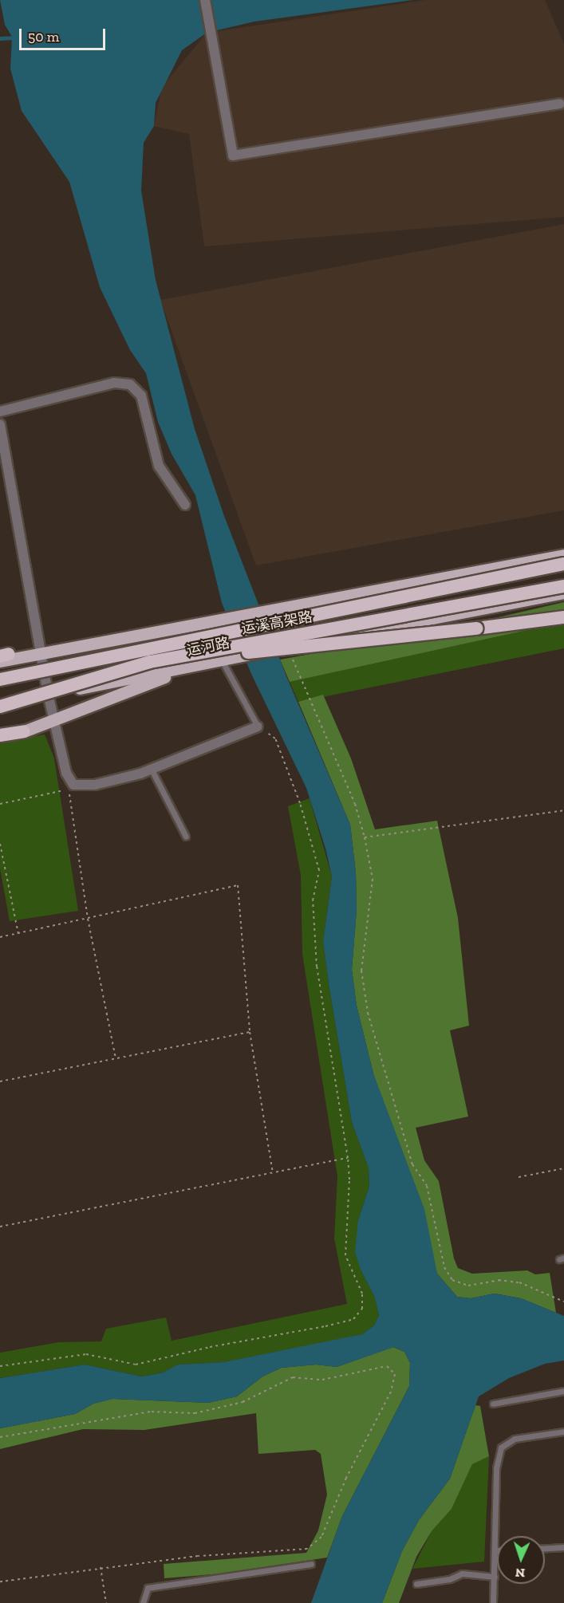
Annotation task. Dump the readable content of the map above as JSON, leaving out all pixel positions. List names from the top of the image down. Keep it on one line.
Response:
{"streets":{"highway":["运溪高架路"],"main road":["运河路"]},"crossings":[["运溪高架路","运河路"]],"scale_bar":"50 m","north":"bottom"}
